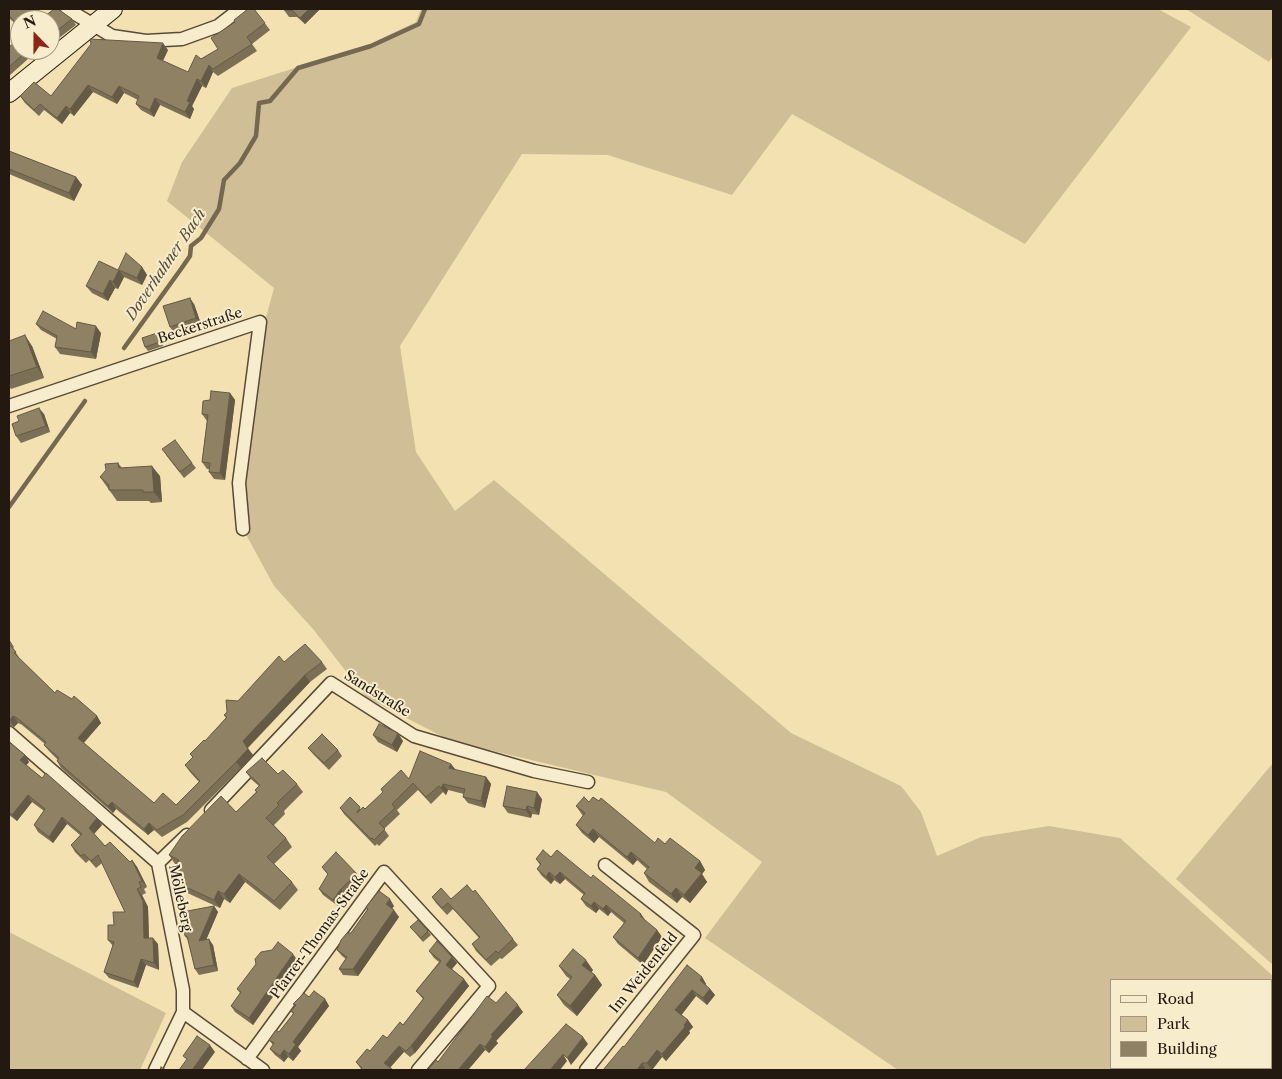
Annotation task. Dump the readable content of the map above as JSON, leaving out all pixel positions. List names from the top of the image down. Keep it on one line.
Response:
{"streets":{"street":["Beckerstraße","Sandstraße","Mölleberg","Pfarrer-Thomas-Straße","Im Weidenfeld"]},"crossings":[["Sandstraße","Mölleberg"]],"water":["Doverhahner Bach"],"legend":["Road","Park","Building"],"north":"top"}
